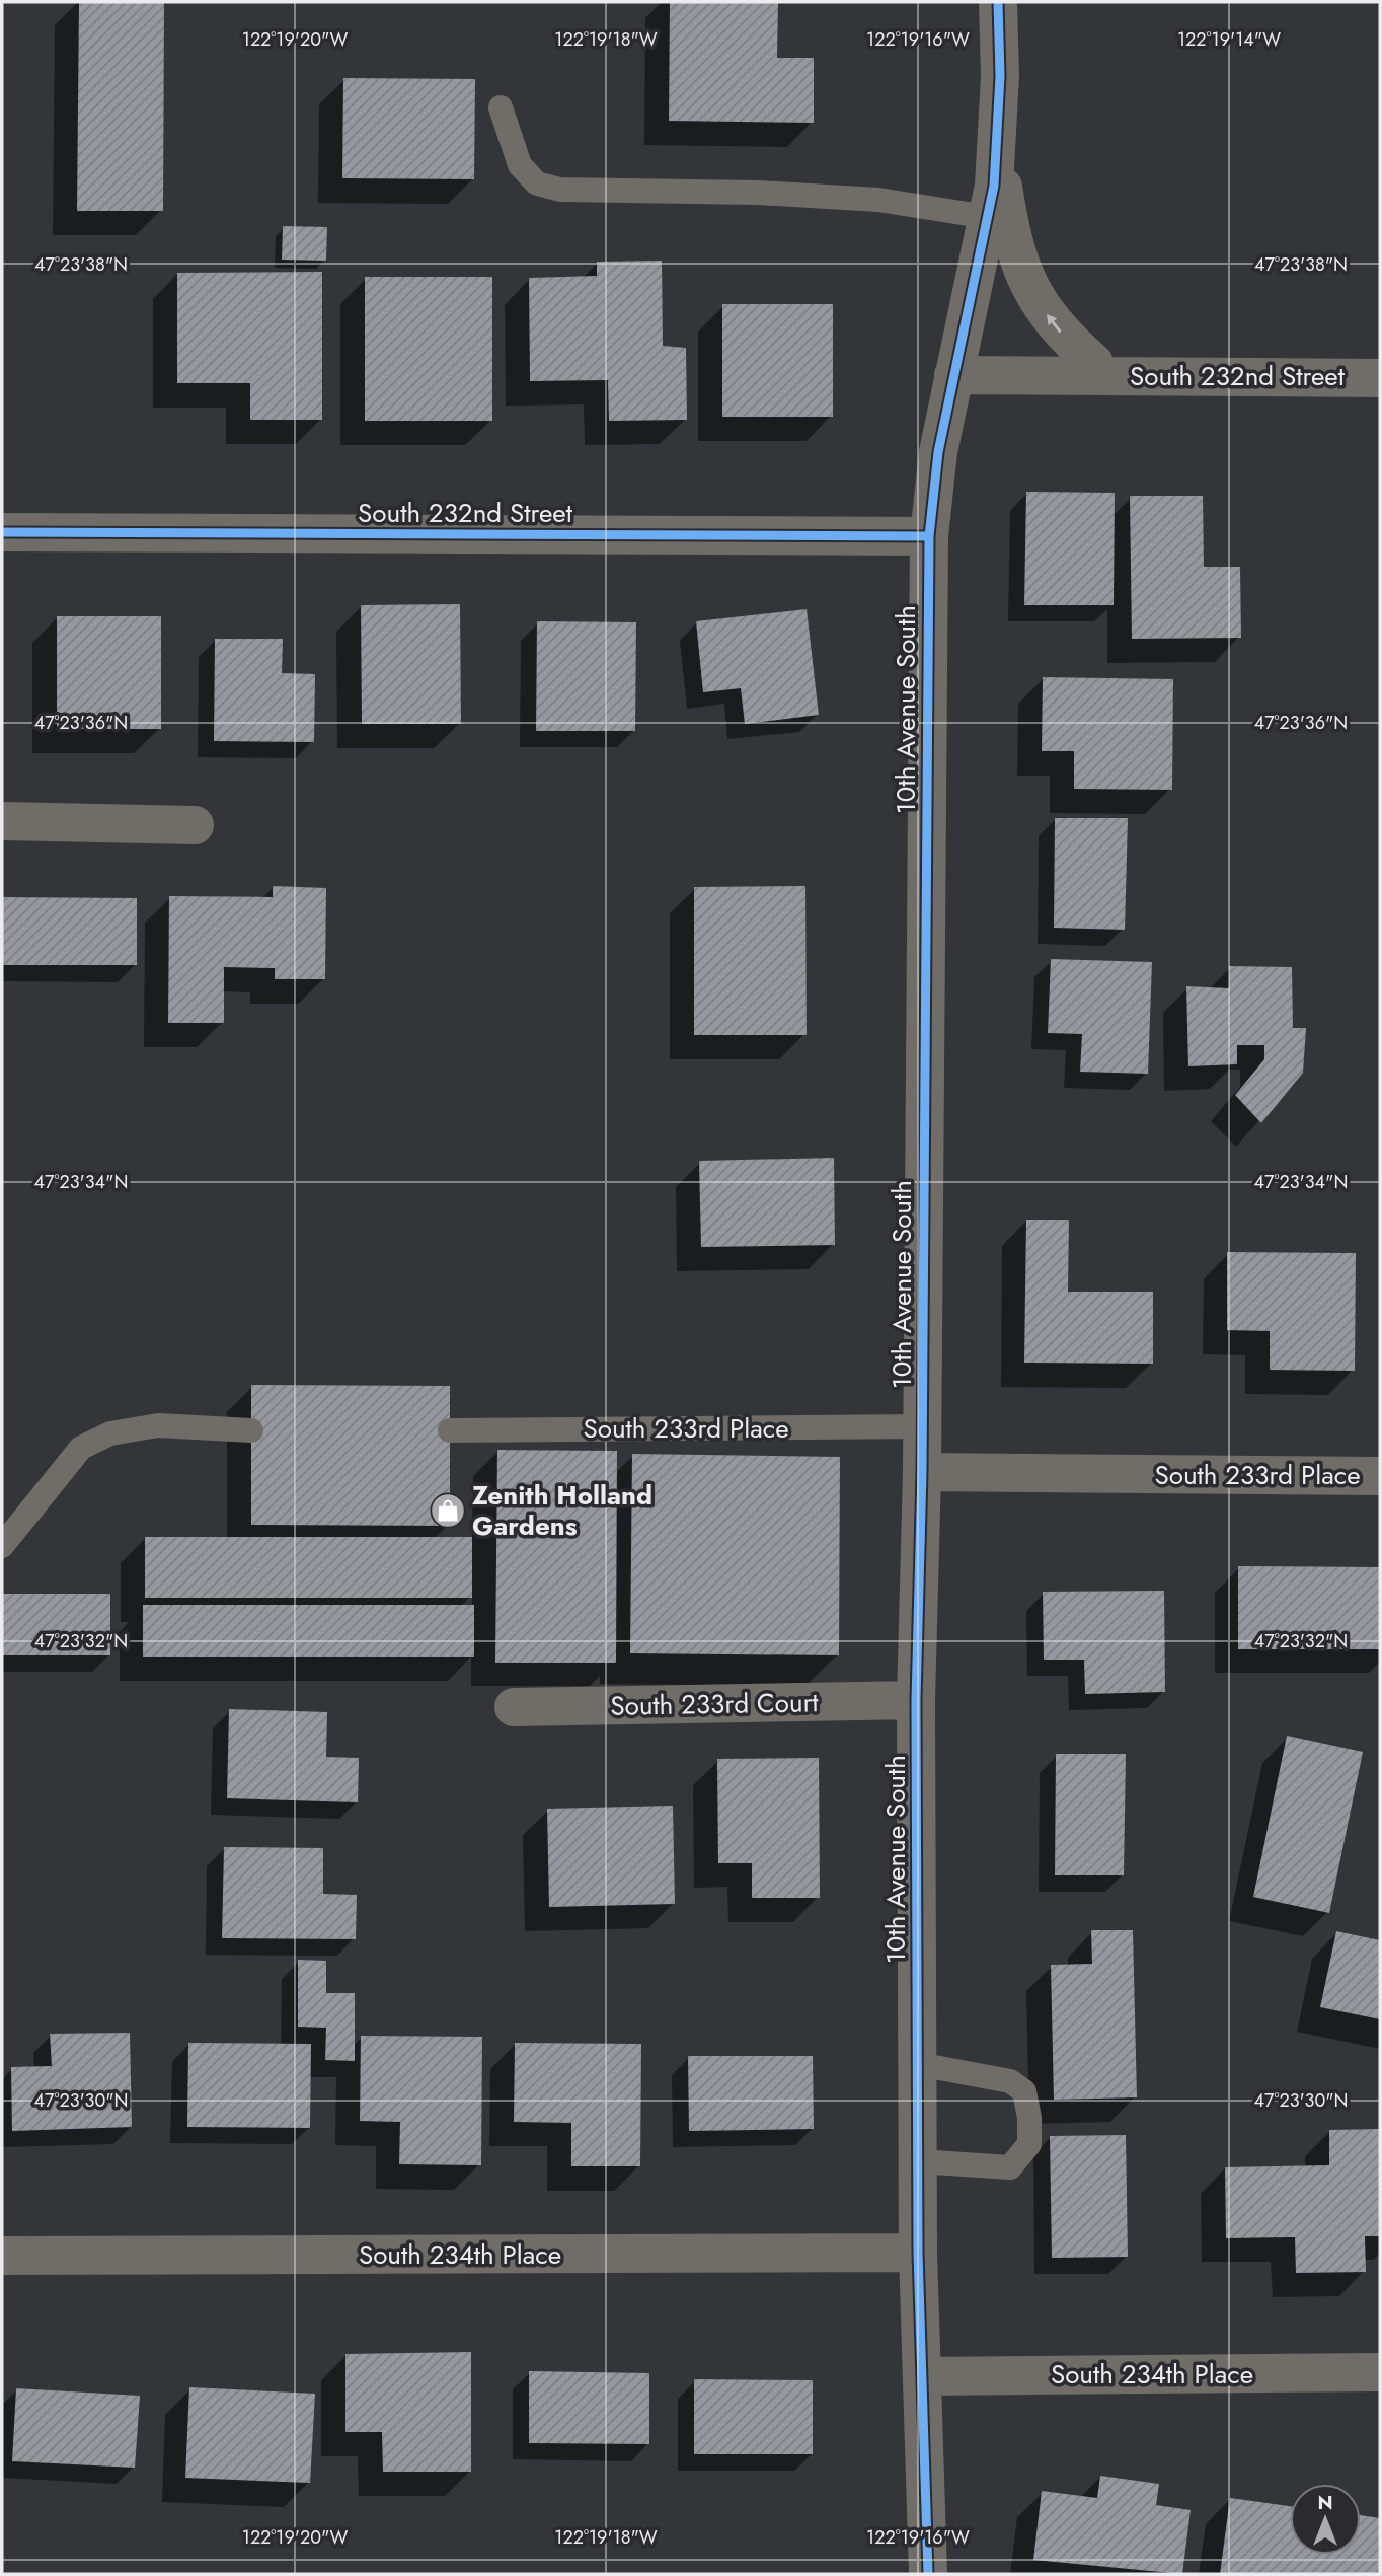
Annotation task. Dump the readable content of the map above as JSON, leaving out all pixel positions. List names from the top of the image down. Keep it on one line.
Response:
{"streets":{"street":["South 232nd Street","10th Avenue South","South 233rd Place","South 233rd Court","South 234th Place"]},"crossings":[["South 232nd Street","10th Avenue South"],["10th Avenue South","South 233rd Place"],["10th Avenue South","South 233rd Court"],["10th Avenue South","South 234th Place"]],"places":{"shop":["Zenith Holland Gardens"]},"north":"top","coordinates":["122°19'20\"W","122°19'18\"W","122°19'16\"W","122°19'14\"W","47°23'38\"N","47°23'36\"N","47°23'34\"N","47°23'32\"N","47°23'30\"N"]}
